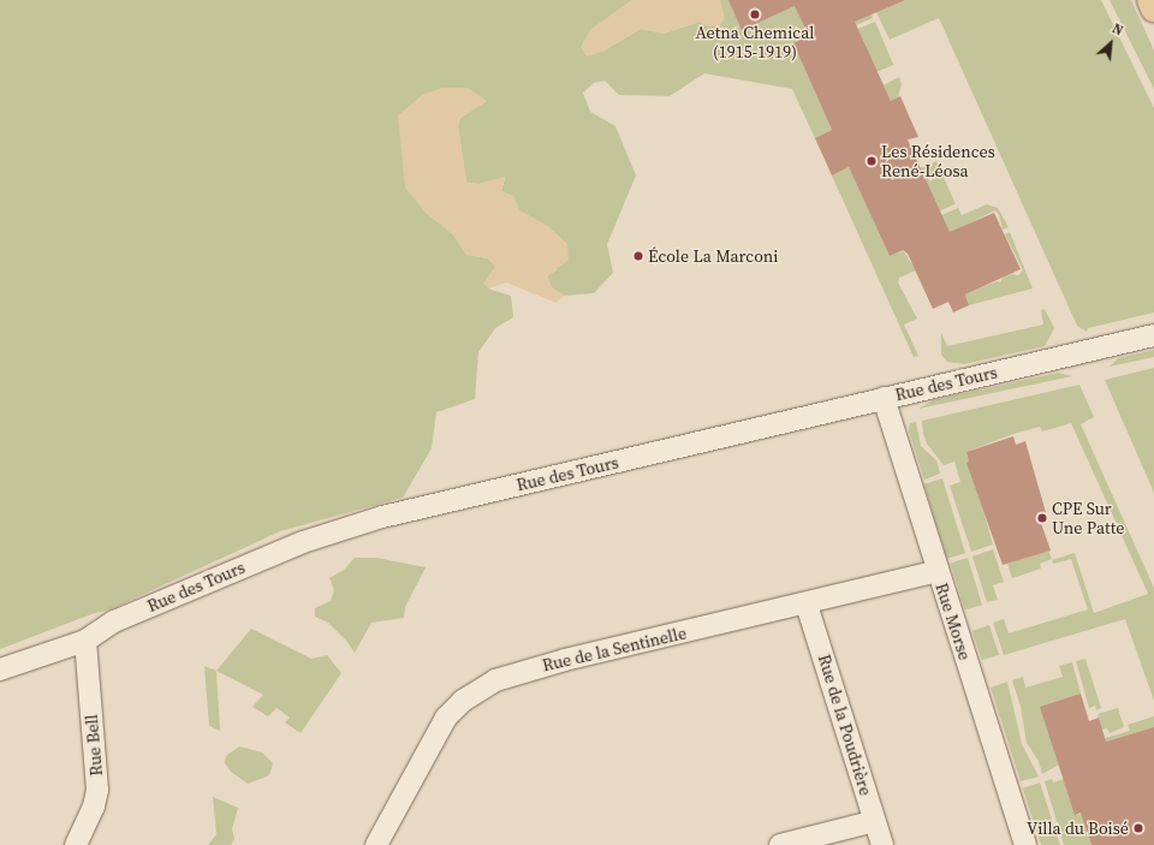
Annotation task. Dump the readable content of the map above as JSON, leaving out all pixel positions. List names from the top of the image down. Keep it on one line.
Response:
{"streets":{"street":["Rue des Tours","Rue Morse","Rue de la Sentinelle","Rue de la Poudrière","Rue Bell"]},"crossings":[["Rue des Tours","Rue Morse"],["Rue des Tours","Rue Bell"],["Rue Morse","Rue de la Sentinelle"],["Rue de la Sentinelle","Rue de la Poudrière"]],"places":["Aetna Chemical (1915-1919)","Les Résidences René-Léosa","École La Marconi","CPE Sur Une Patte","Villa du Boisé"],"north":"top right"}
